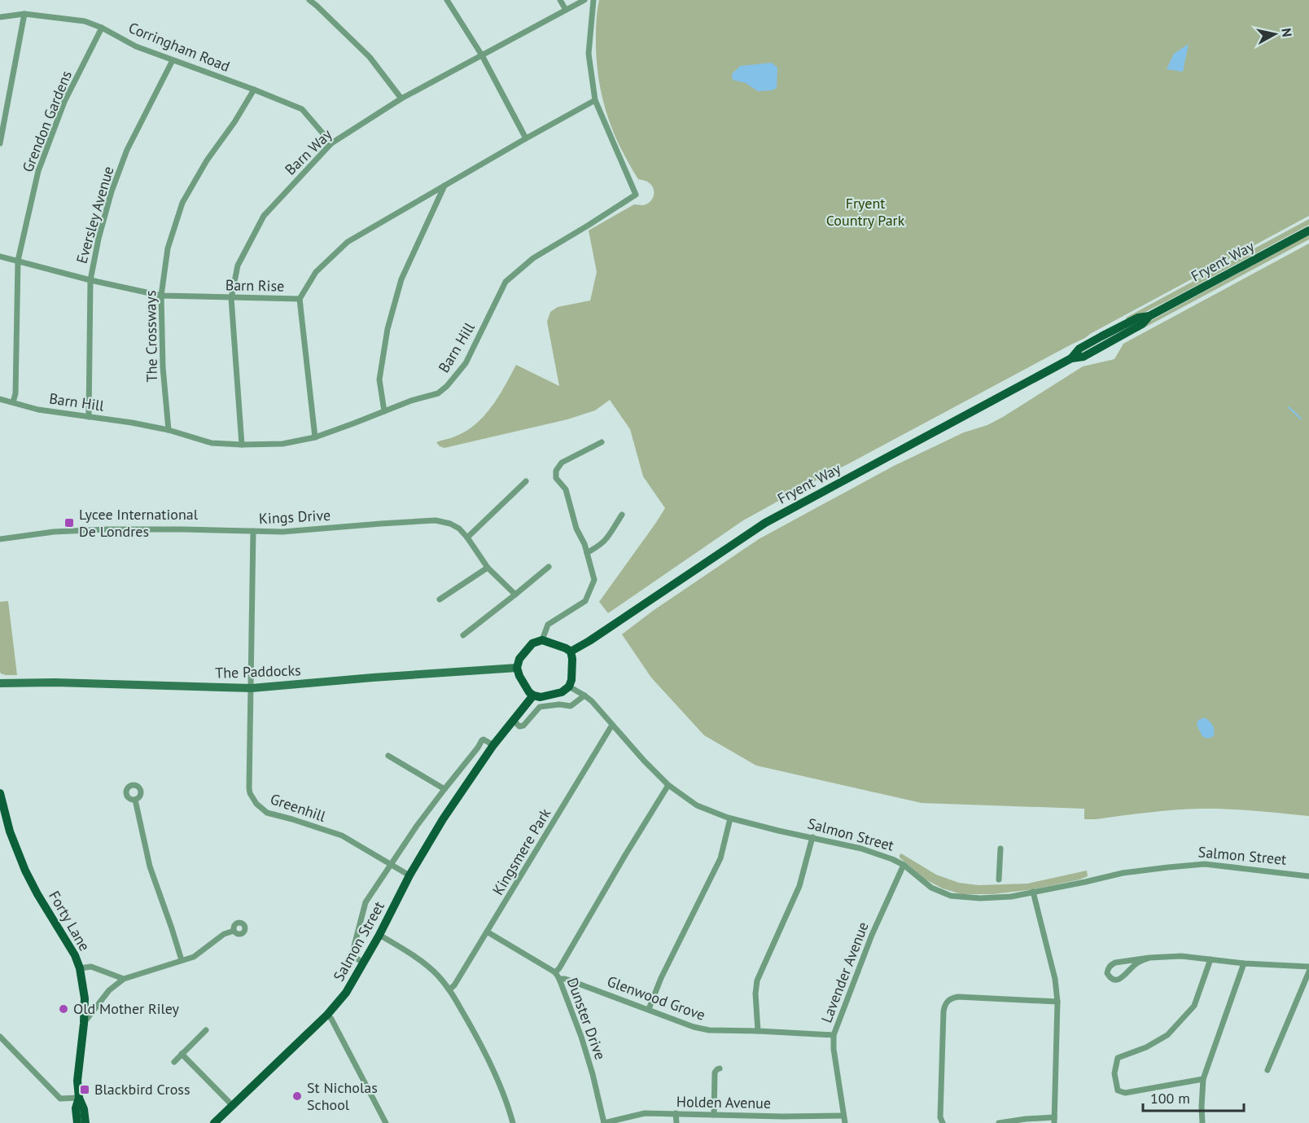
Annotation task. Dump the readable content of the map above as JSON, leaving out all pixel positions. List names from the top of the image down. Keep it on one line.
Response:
{"streets":{"main road":["Fryent Way","Salmon Street","Forty Lane"],"street":["Corringham Road","Grendon Gardens","Barn Way","Eversley Avenue","Barn Rise","The Crossways","Barn Hill","Kings Drive","The Paddocks","Greenhill","Kingsmere Park","Lavender Avenue","Glenwood Grove","Dunster Drive","Holden Avenue"]},"crossings":[["Corringham Road","Grendon Gardens"],["Corringham Road","Barn Way"],["Corringham Road","Eversley Avenue"],["Corringham Road","The Crossways"],["Grendon Gardens","Barn Rise"],["Grendon Gardens","Barn Hill"],["Barn Way","Barn Rise"],["Barn Way","Barn Hill"],["Eversley Avenue","Barn Rise"],["Eversley Avenue","Barn Hill"],["Fryent Way","The Paddocks"],["Fryent Way","Salmon Street"],["Barn Rise","The Crossways"],["Barn Rise","Barn Hill"],["The Crossways","Barn Hill"],["Kings Drive","Greenhill"],["The Paddocks","Greenhill"],["The Paddocks","Salmon Street"],["Greenhill","Salmon Street"],["Salmon Street","Kingsmere Park"],["Salmon Street","Lavender Avenue"],["Kingsmere Park","Dunster Drive"],["Lavender Avenue","Glenwood Grove"],["Lavender Avenue","Holden Avenue"],["Glenwood Grove","Dunster Drive"],["Dunster Drive","Holden Avenue"]],"parks":["Fryent Country Park"],"places":{"transit":["Lycee International De Londres","Blackbird Cross"],"other":["Old Mother Riley","St Nicholas School"]},"scale_bar":"100 m","north":"right"}
